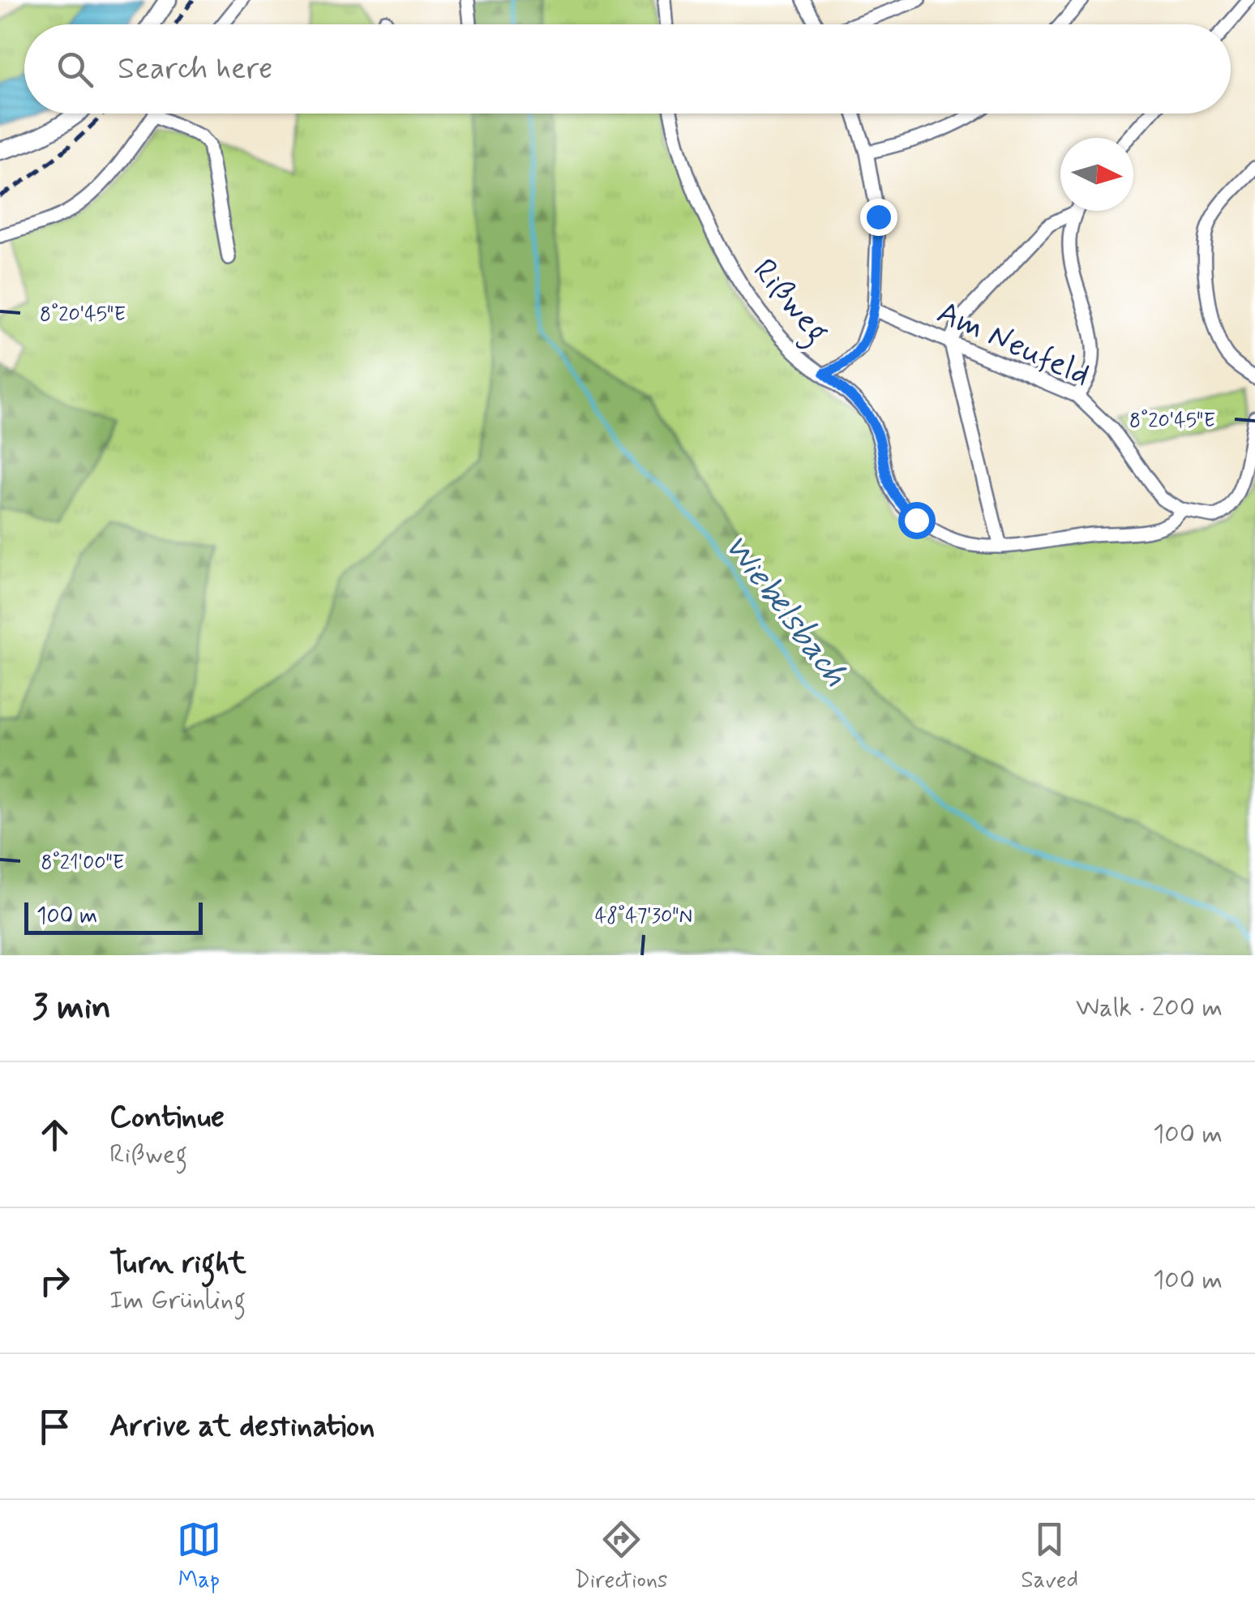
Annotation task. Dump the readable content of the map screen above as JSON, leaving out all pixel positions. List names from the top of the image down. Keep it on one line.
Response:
{"streets":{"street":["Rißweg","Am Neufeld"]},"crossings":[["Rißweg","Am Neufeld"]],"water":["Wiebelsbach"],"scale_bar":"100 m","north":"right","page":{"search":"Search here","scale":"100 m","heading":["3 min","Walk · 200 m"],"list":[["Continue","Rißweg","100 m"],["Turn right","Im Grünling","100 m"],"Arrive at destination"],"nav":["Map","Directions","Saved"]},"coordinates":["8°20'45\"E","8°21'00\"E","48°47'30\"N"]}
